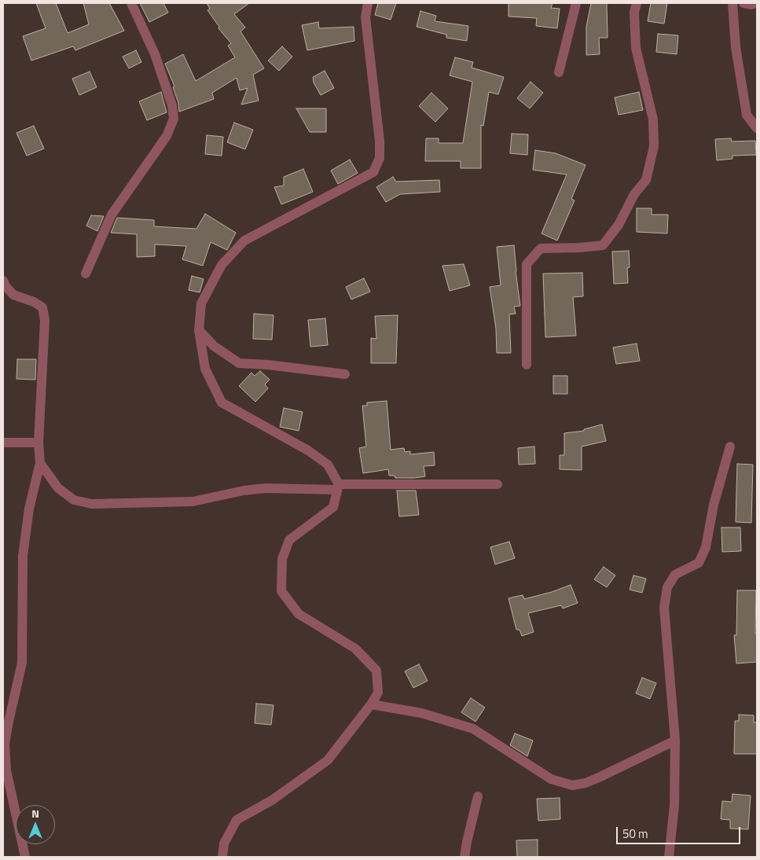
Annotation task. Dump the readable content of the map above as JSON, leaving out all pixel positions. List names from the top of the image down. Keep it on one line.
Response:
{"scale_bar":"50 m","north":"top"}
